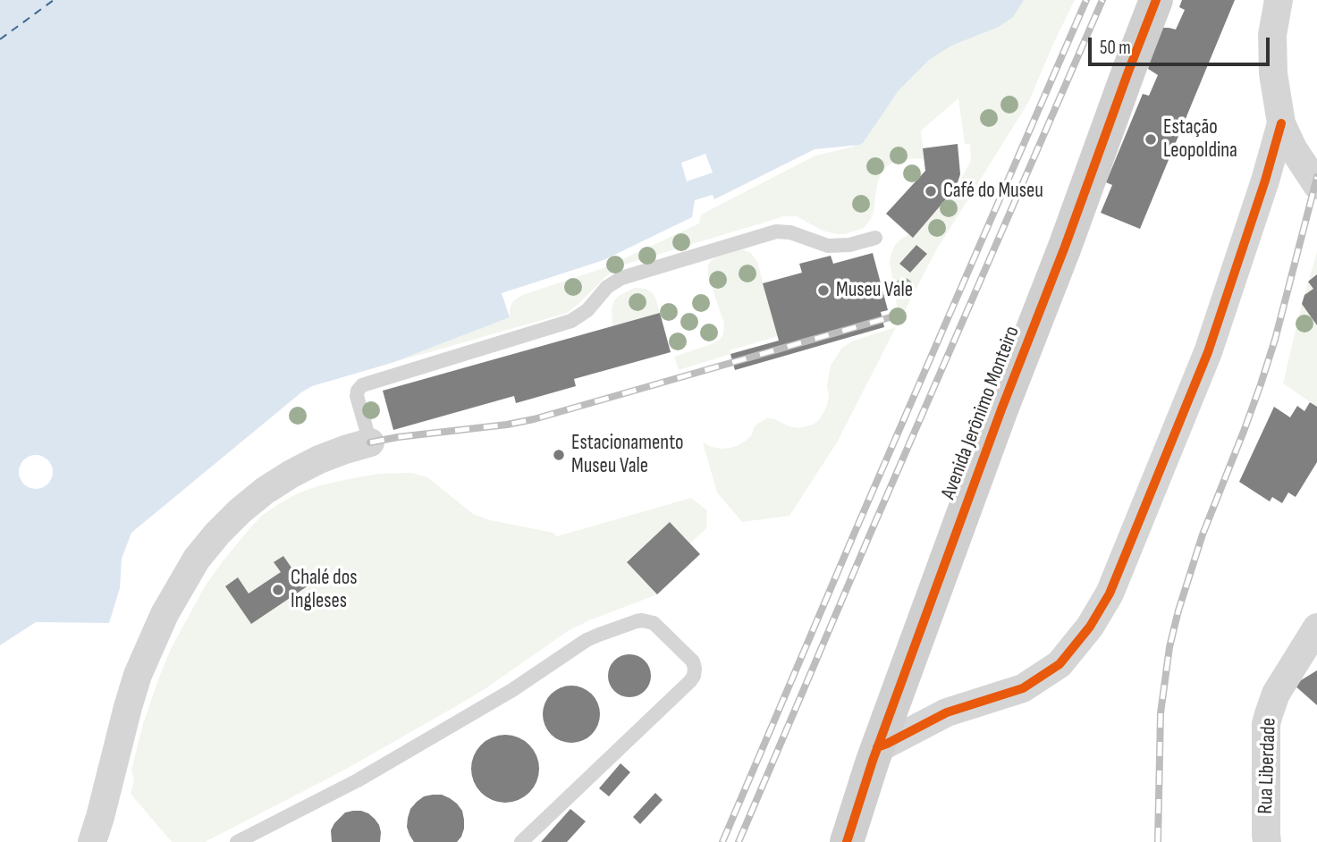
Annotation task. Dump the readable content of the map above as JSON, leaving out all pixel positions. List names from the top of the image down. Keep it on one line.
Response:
{"streets":{"street":["Avenida Jerônimo Monteiro","Rua Liberdade"]},"places":["Estação Leopoldina","Café do Museu","Museu Vale","Estacionamento Museu Vale","Chalé dos Ingleses"],"scale_bar":"50 m"}
